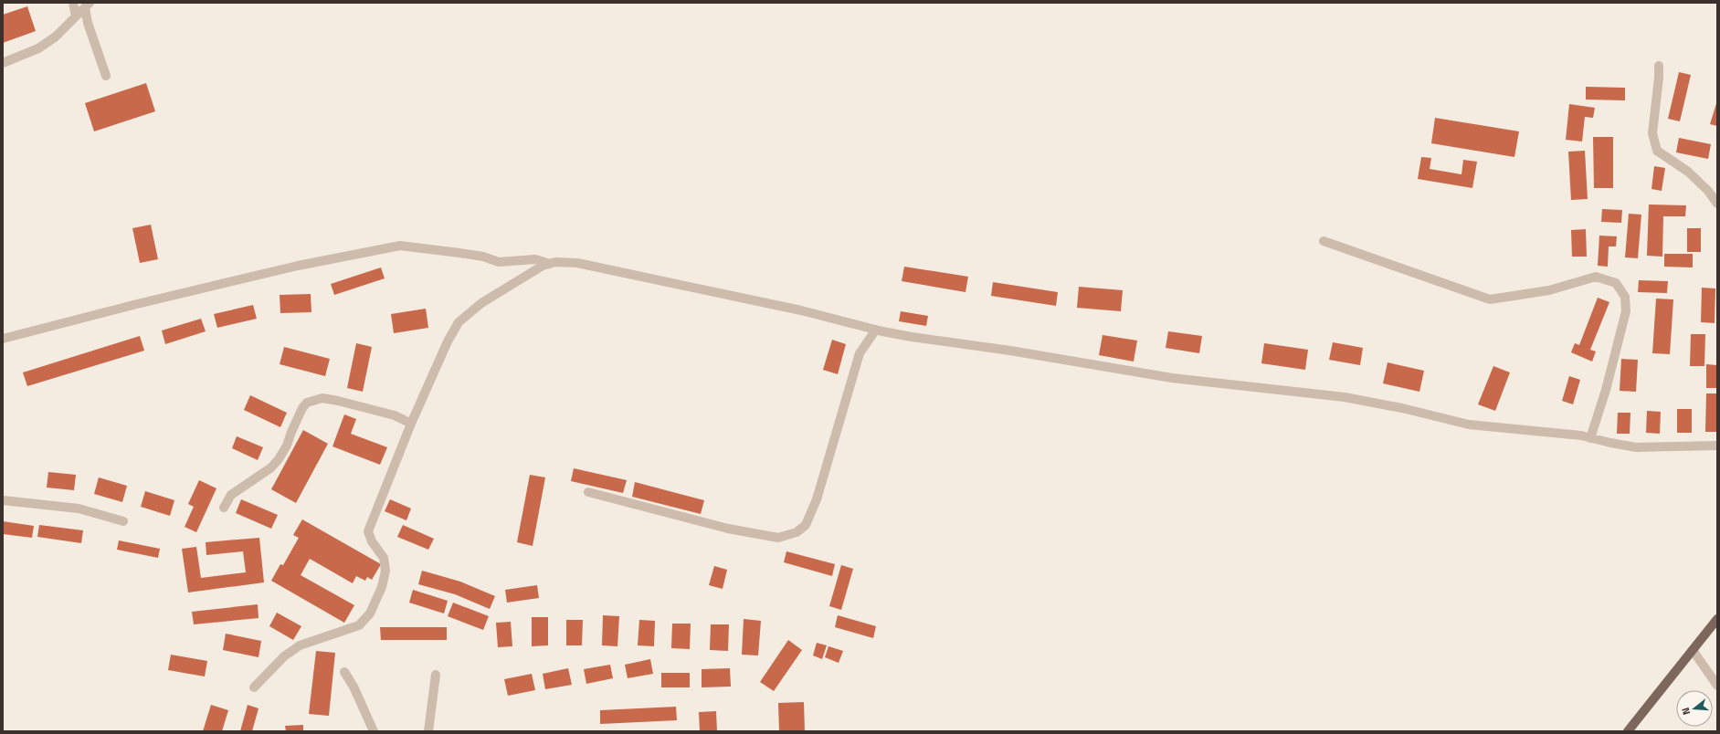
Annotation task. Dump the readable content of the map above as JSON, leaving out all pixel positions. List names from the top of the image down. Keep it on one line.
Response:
{"north":"left"}
